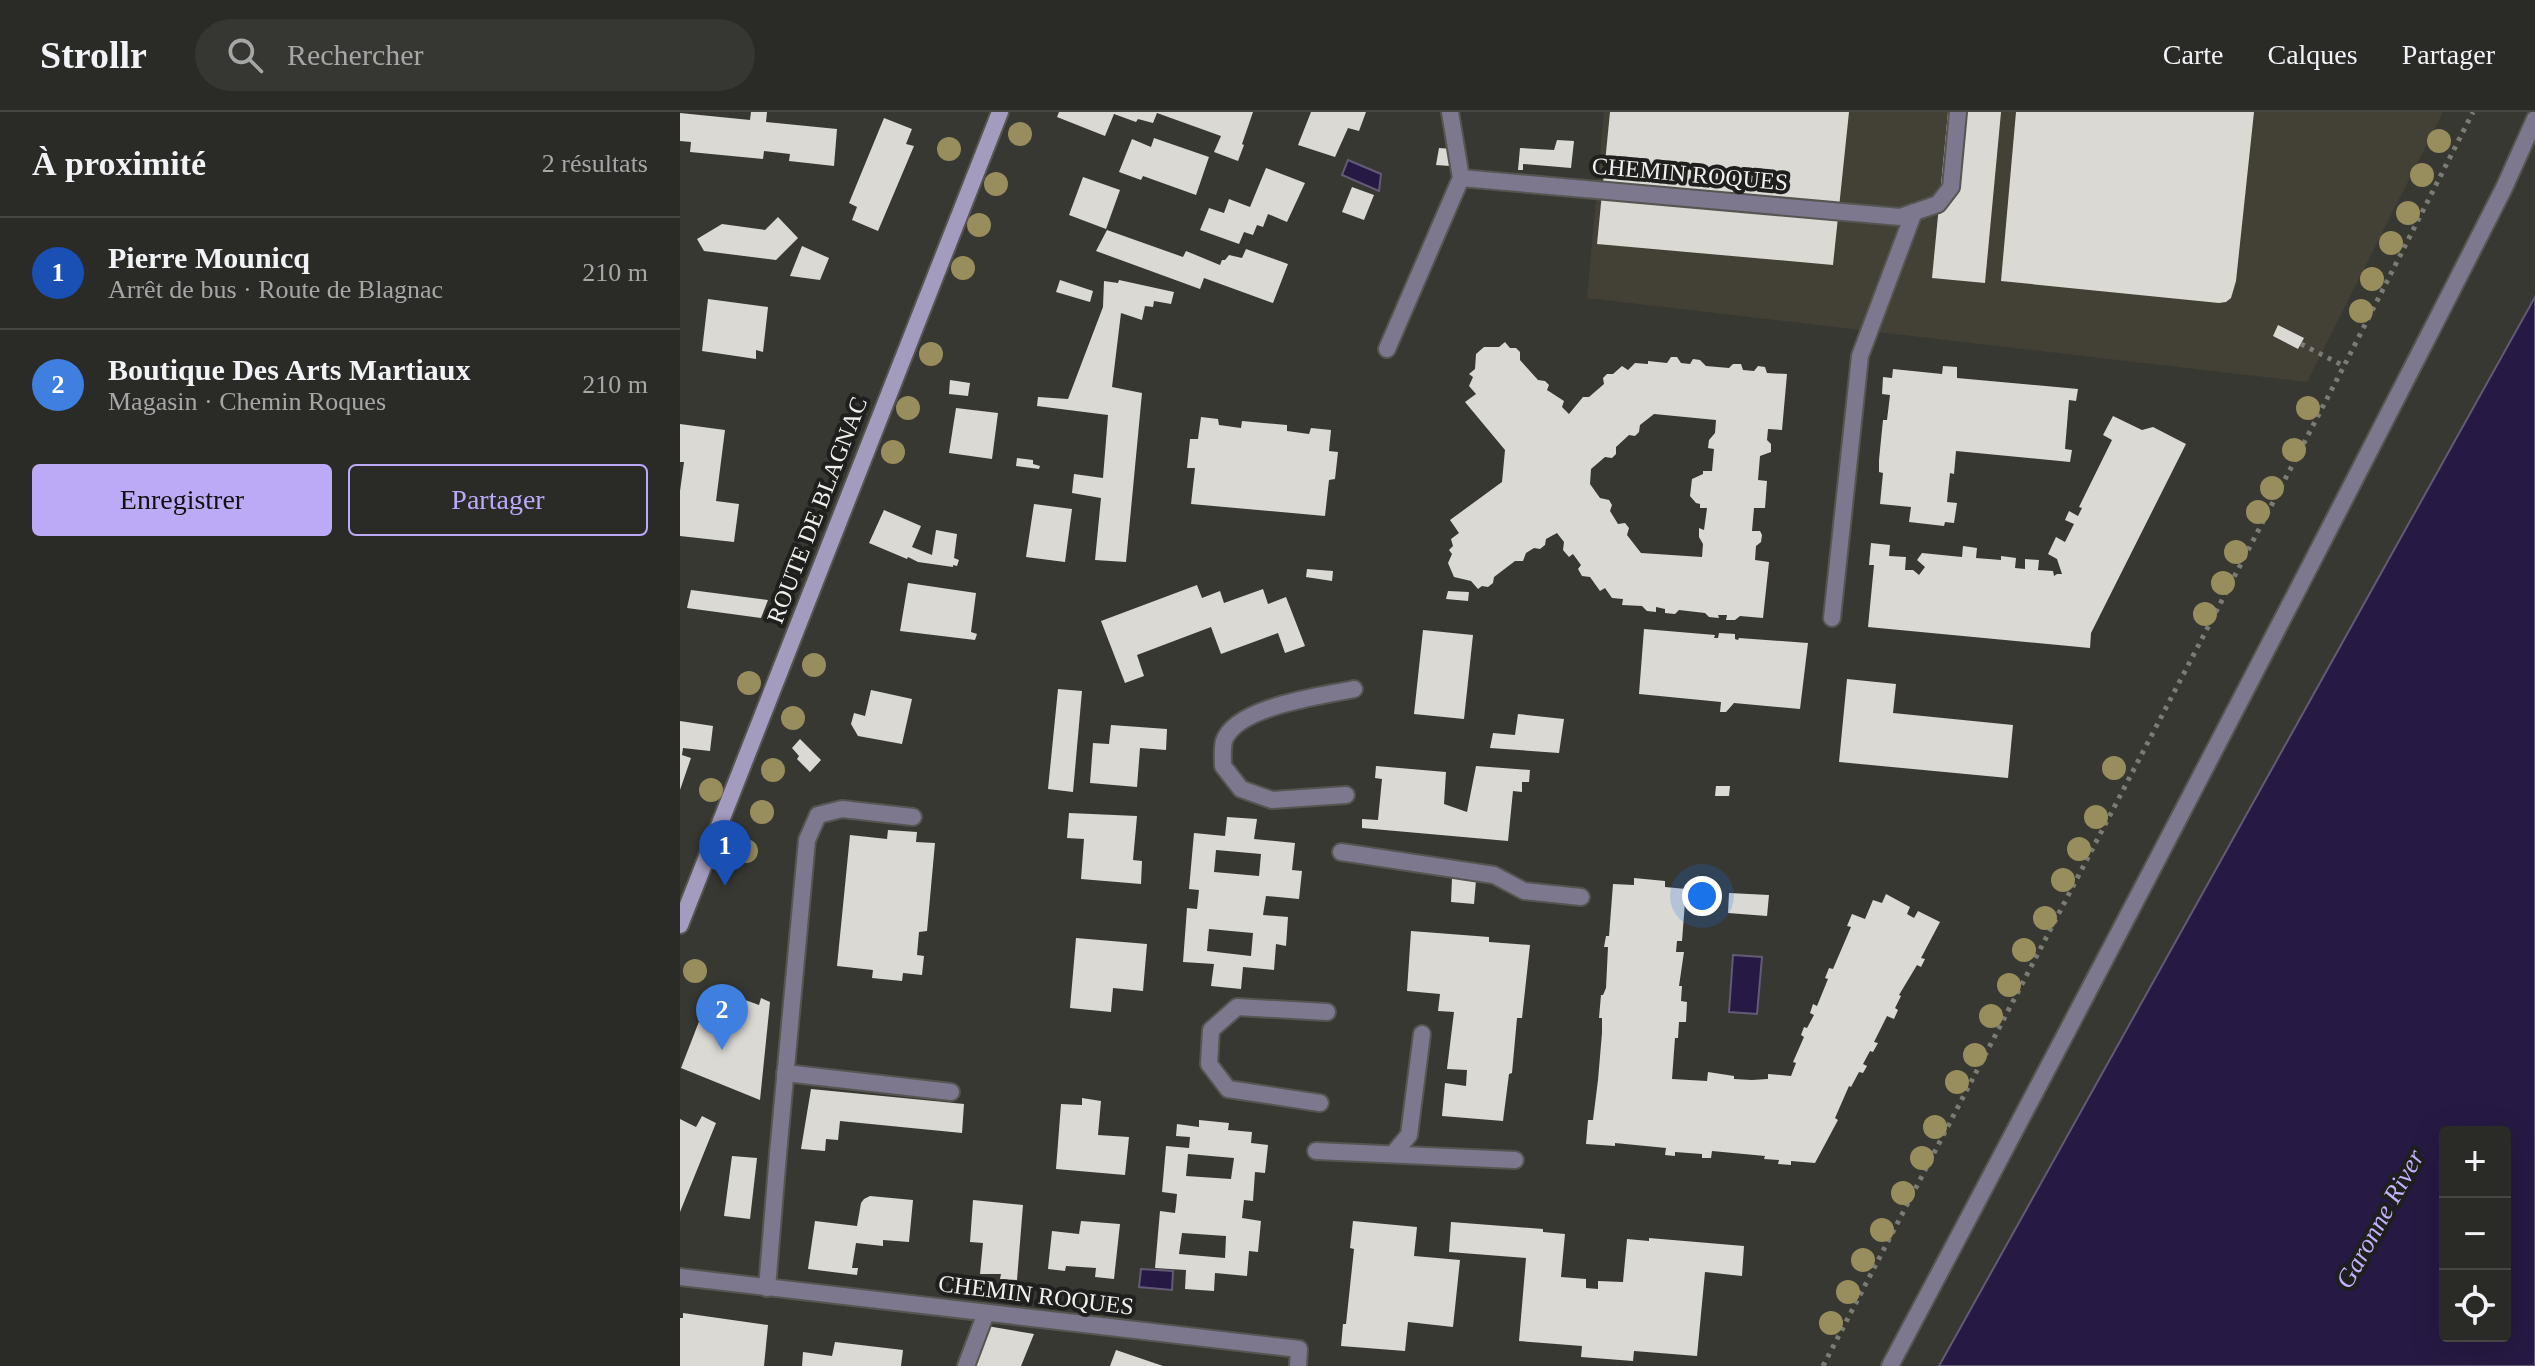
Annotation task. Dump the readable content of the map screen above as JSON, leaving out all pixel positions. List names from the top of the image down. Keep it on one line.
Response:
{"streets":{"street":["CHEMIN ROQUES","ROUTE DE BLAGNAC"]},"water":["Garonne River"],"page":{"header":"Strollr","search":"Rechercher","nav":["Carte","Calques","Partager"],"heading":["À proximité","2 résultats"],"list":[{"mark":"1","name":"Pierre Mounicq","note":"Arrêt de bus · Route de Blagnac","value":"210 m"},{"mark":"2","name":"Boutique Des Arts Martiaux","note":"Magasin · Chemin Roques","value":"210 m"}],"buttons":["Enregistrer","Partager"],"pins":["1","2"],"map_buttons":["+","−"]}}
